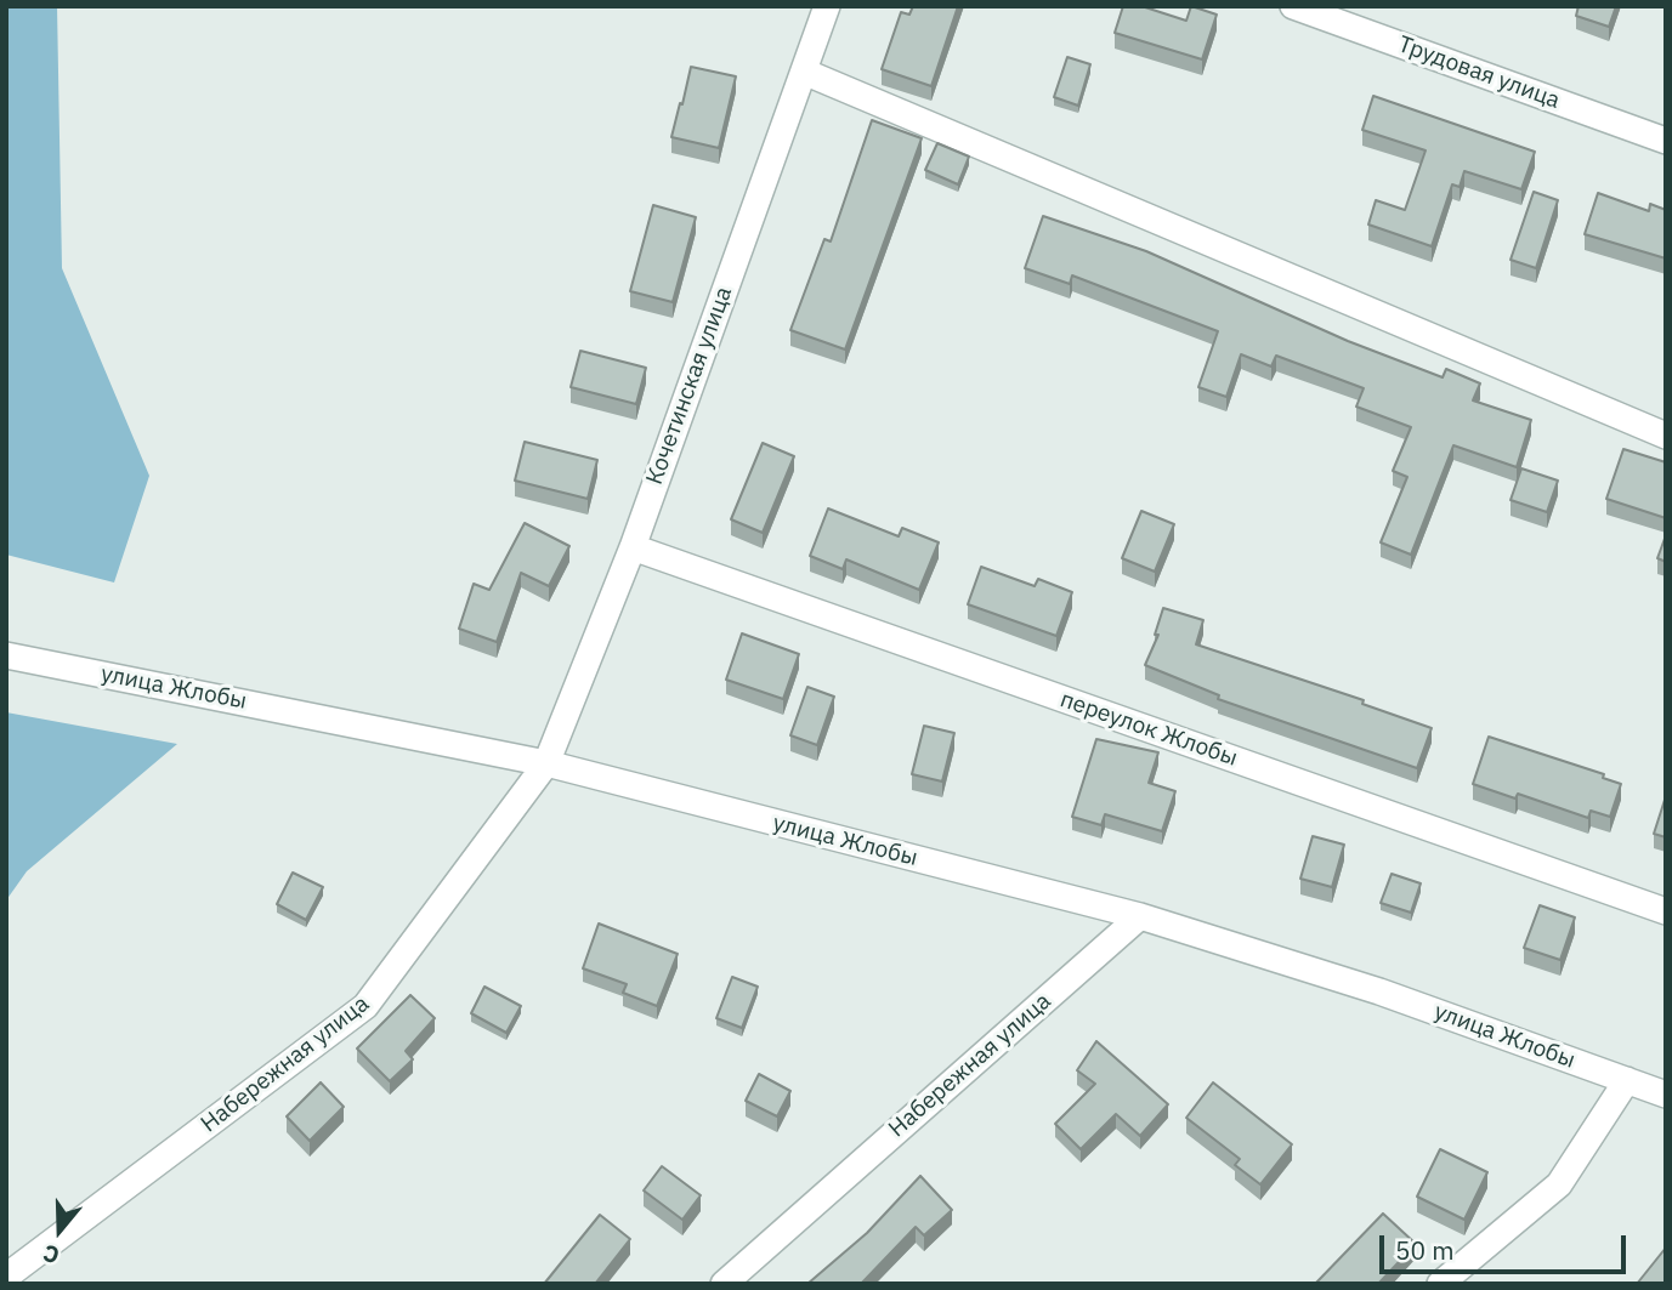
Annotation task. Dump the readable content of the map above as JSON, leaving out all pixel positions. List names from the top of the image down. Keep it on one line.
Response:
{"streets":{"street":["Трудовая улица","Кочетинская улица","улица Жлобы","переулок Жлобы","Набережная улица"]},"crossings":[["Кочетинская улица","улица Жлобы"],["Кочетинская улица","переулок Жлобы"],["Кочетинская улица","Набережная улица"],["улица Жлобы","Набережная улица"]],"scale_bar":"50 m","north":"bottom"}
